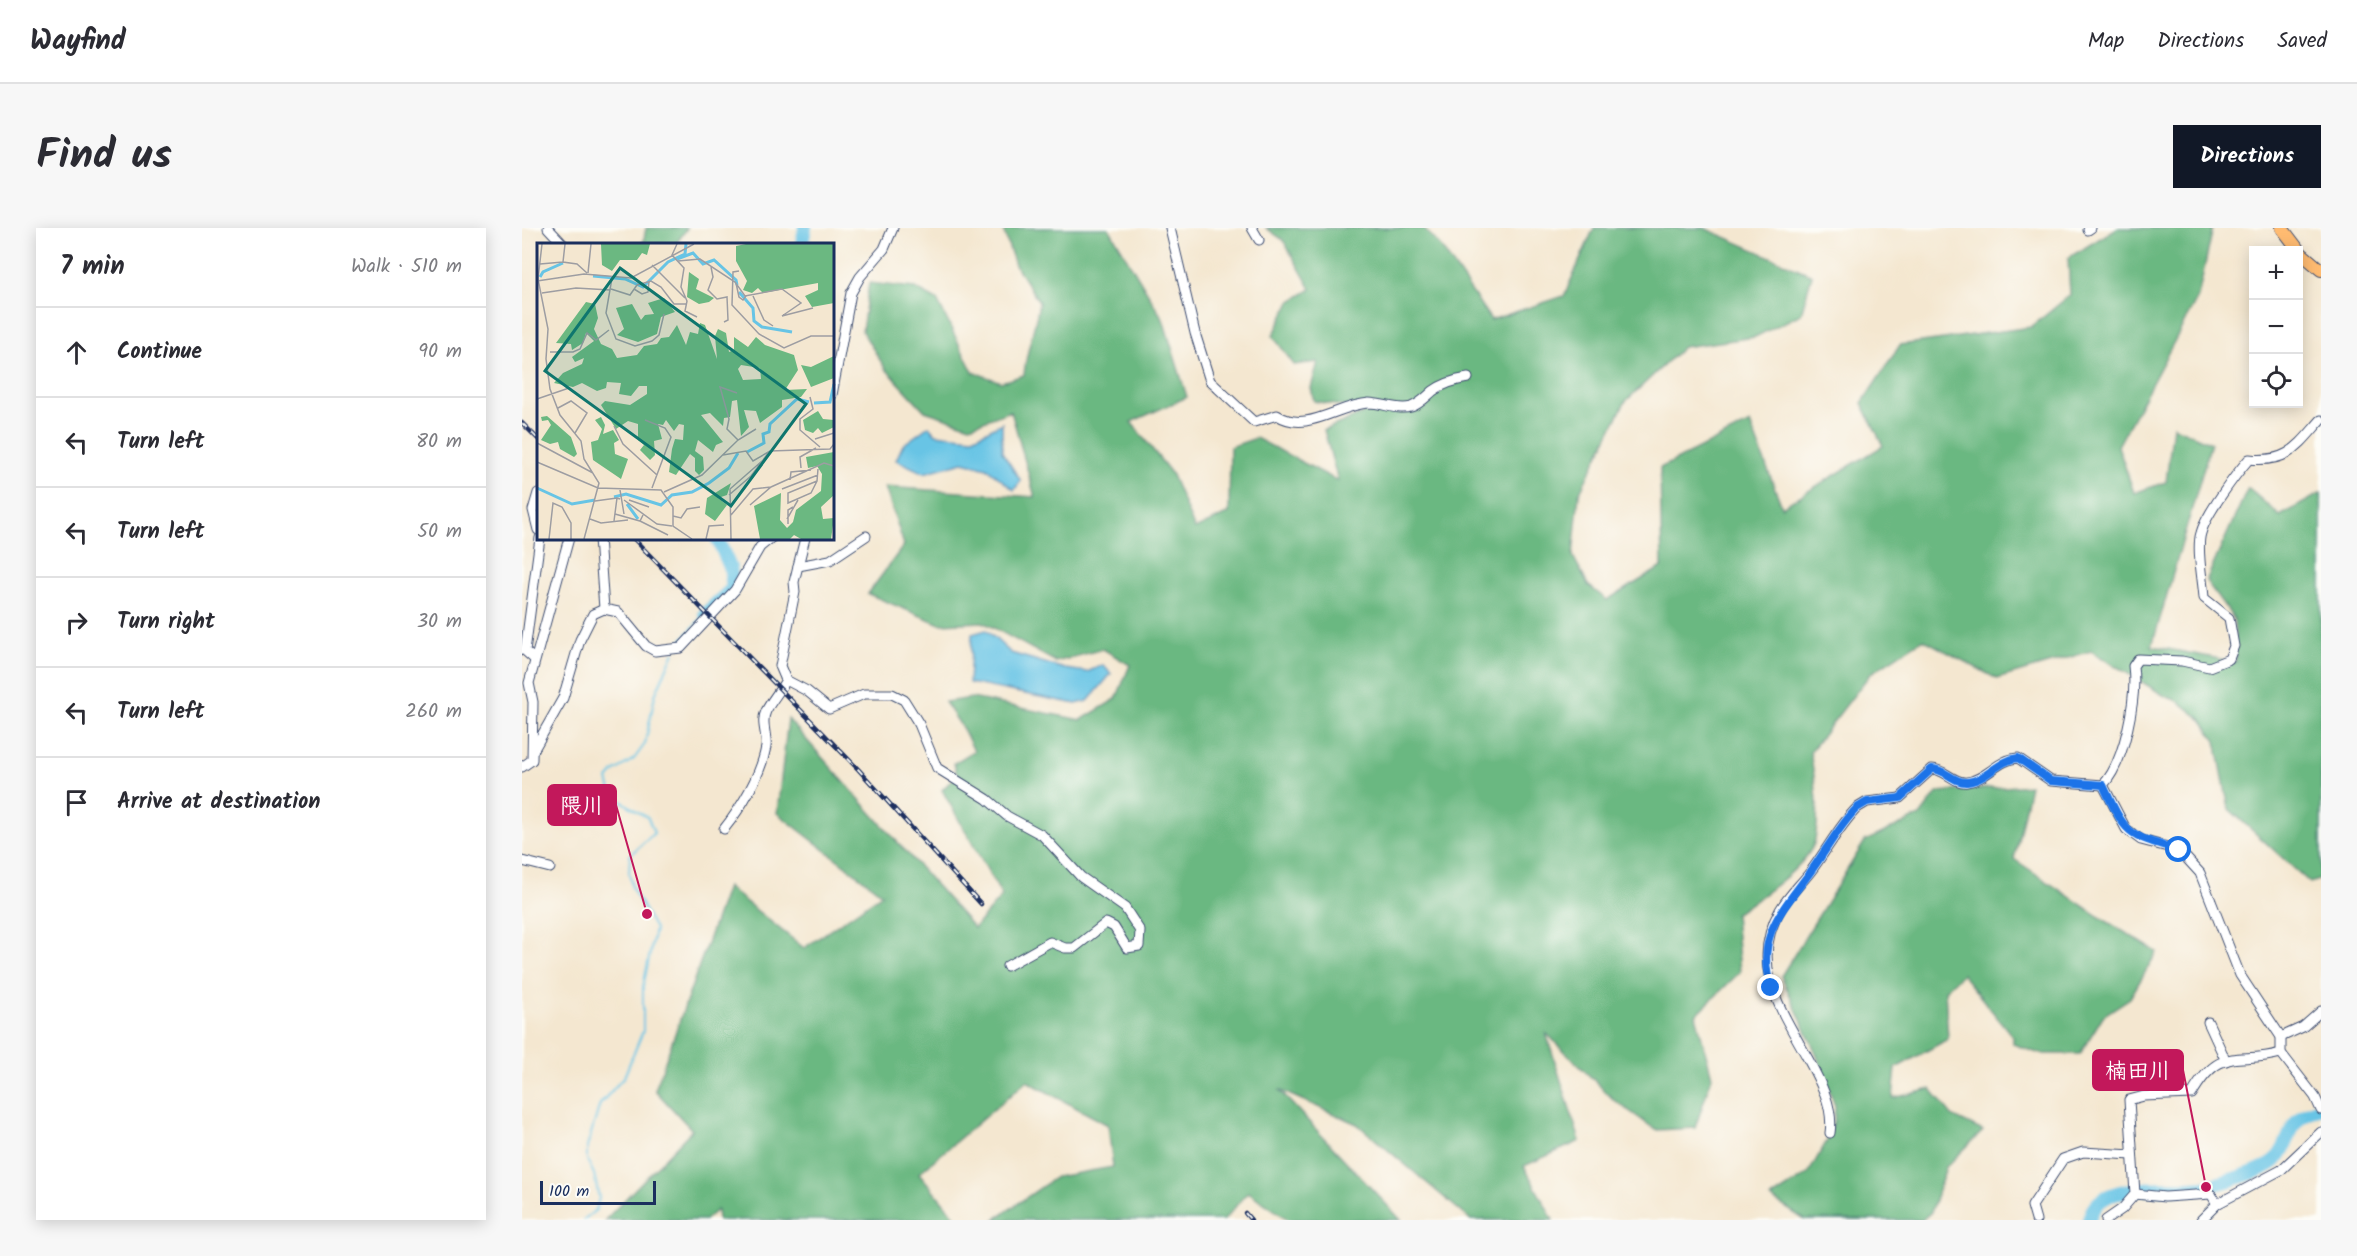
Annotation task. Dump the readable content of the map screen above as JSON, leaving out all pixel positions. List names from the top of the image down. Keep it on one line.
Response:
{"places":["隈川","楠田川"],"scale_bar":"100 m","page":{"header":"Wayfind","nav":["Map","Directions","Saved"],"title":"Find us","buttons":"Directions","heading":["7 min","Walk · 510 m"],"map_buttons":["+","−"],"list":[["Continue","90 m"],["Turn left","80 m"],["Turn left","50 m"],["Turn right","30 m"],["Turn left","260 m"],"Arrive at destination"],"scale":"100 m"}}
